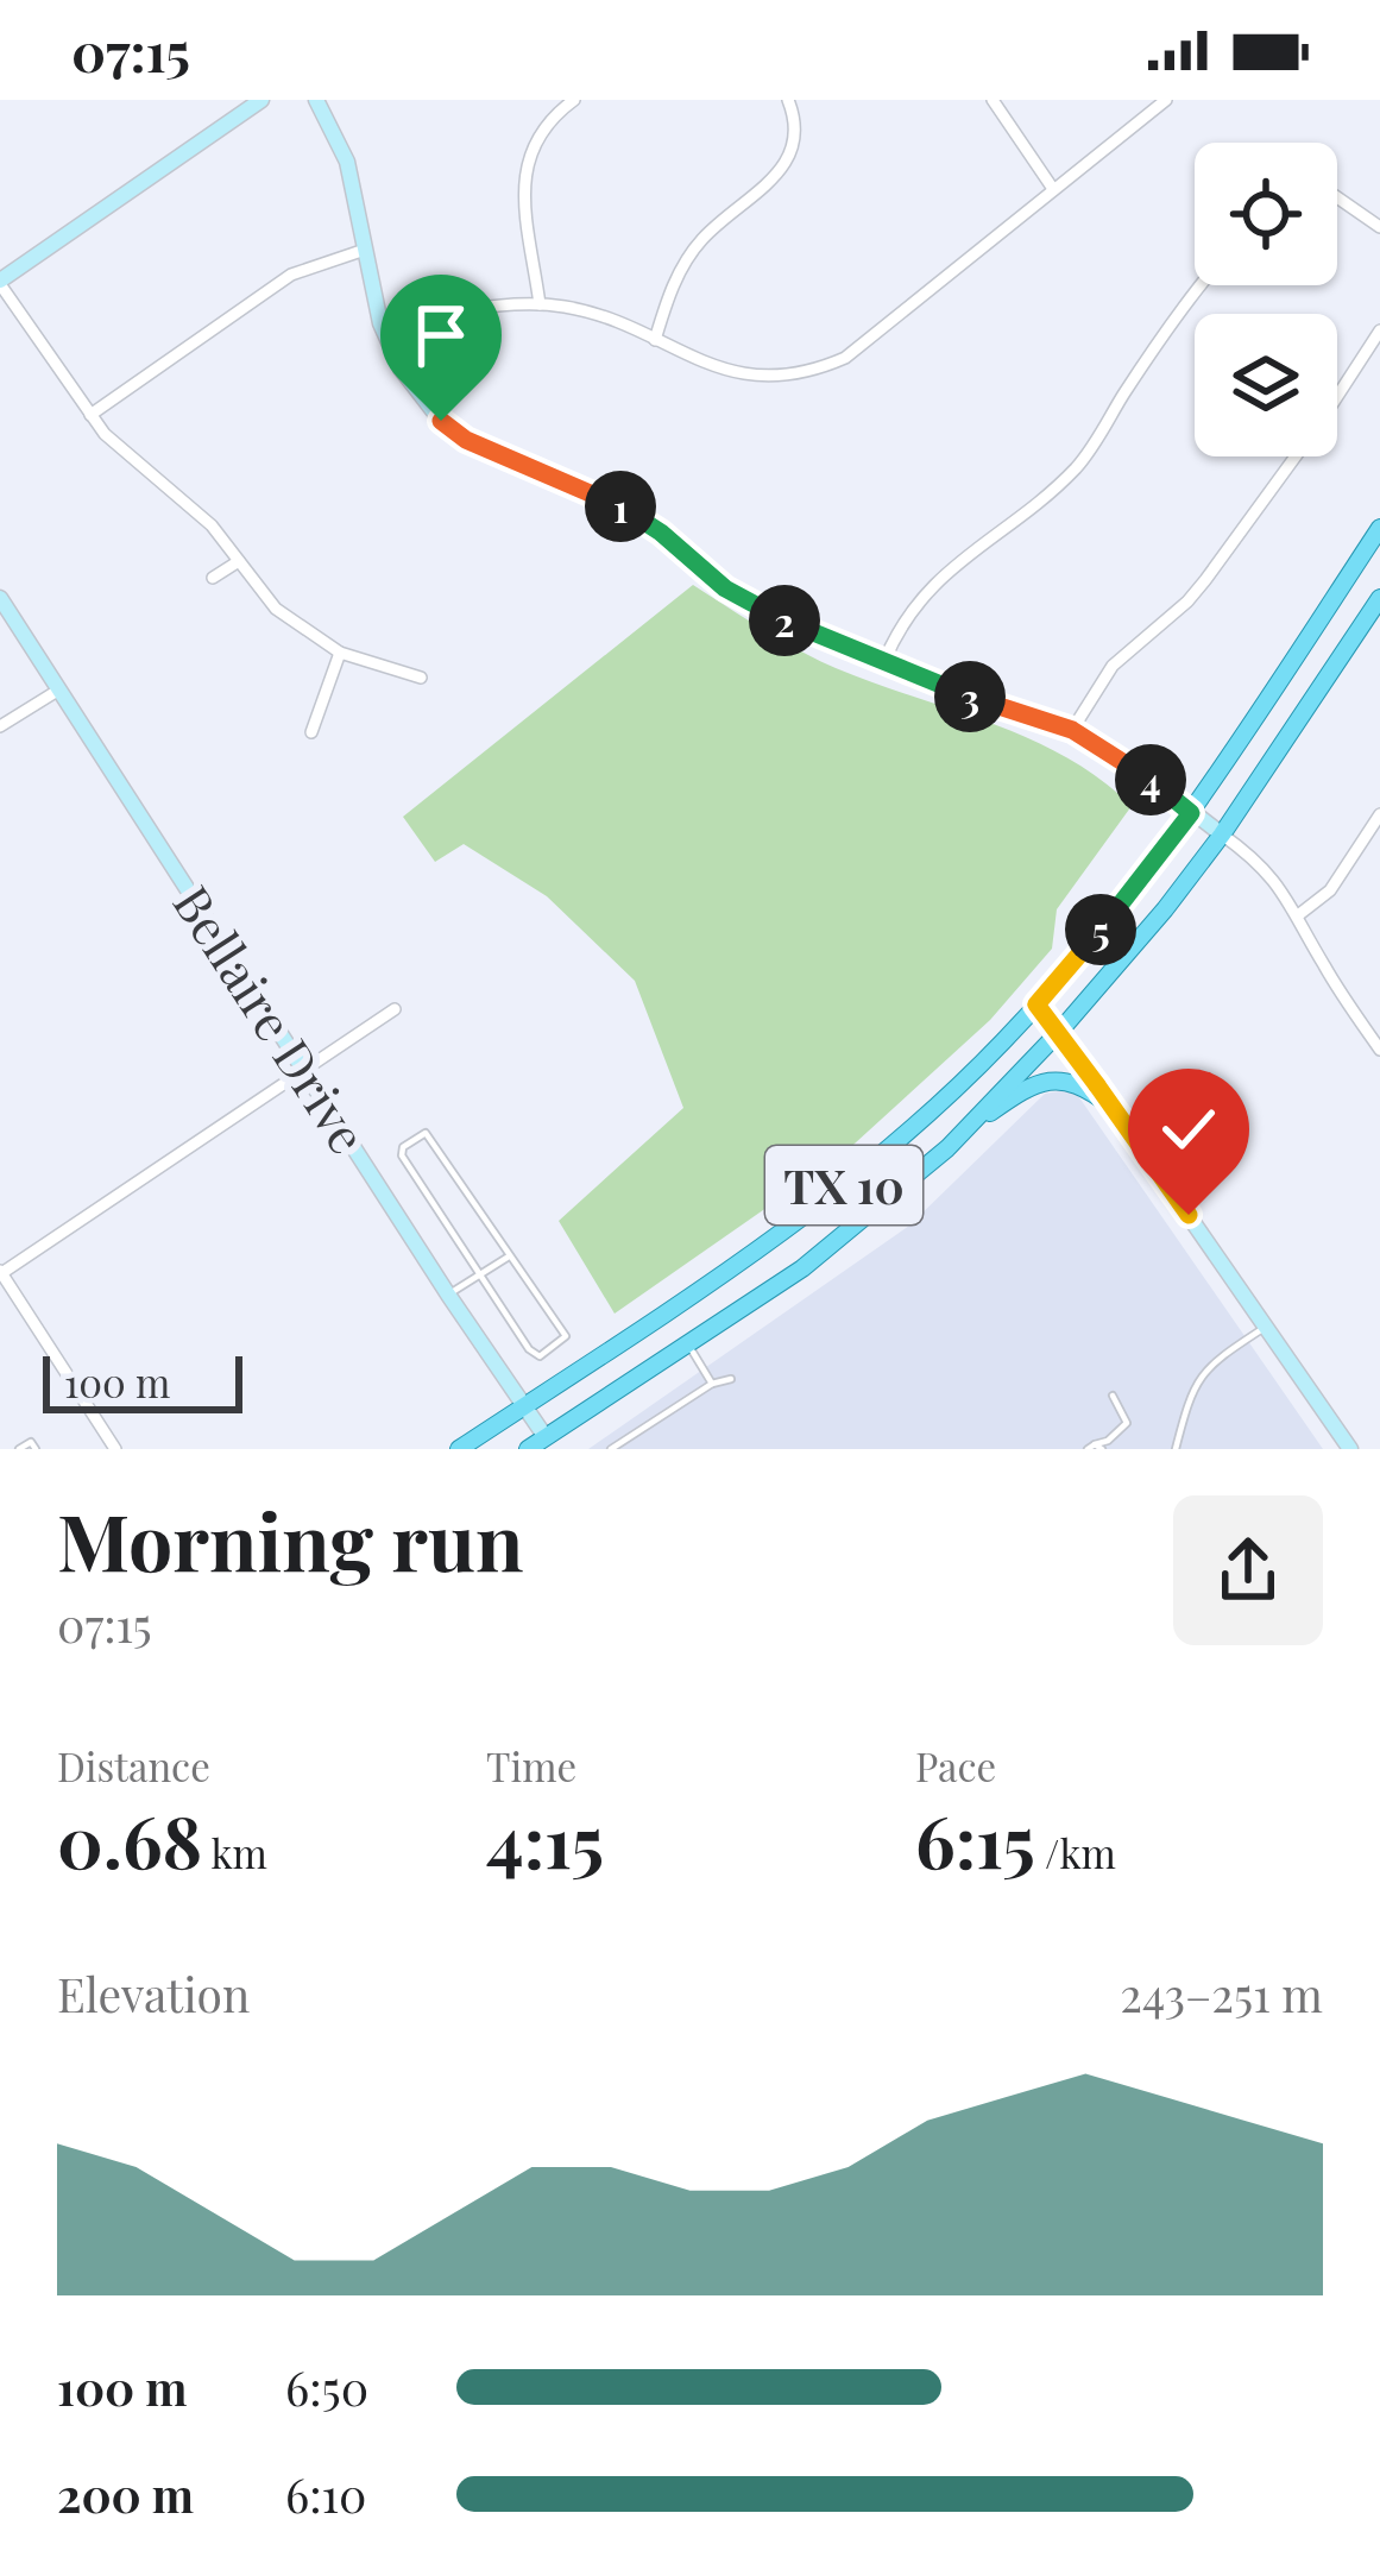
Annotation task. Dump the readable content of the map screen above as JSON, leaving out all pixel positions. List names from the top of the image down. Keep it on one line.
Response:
{"streets":{"main road":["TX 10"],"street":["Bellaire Drive"]},"crossings":[["Bellaire Drive","TX 10"]],"scale_bar":"100 m","page":{"status":"07:15","pins":["1","2","3","4","5"],"scale":"100 m","heading":["Morning run","07:15"],"stats":[["Distance","0.68 km"],["Time","4:15"],["Pace","6:15 /km"]],"chart":["Elevation","243–251 m"],"list":[{"name":"100 m","note":"6:50"},{"name":"200 m","note":"6:10"}]}}
